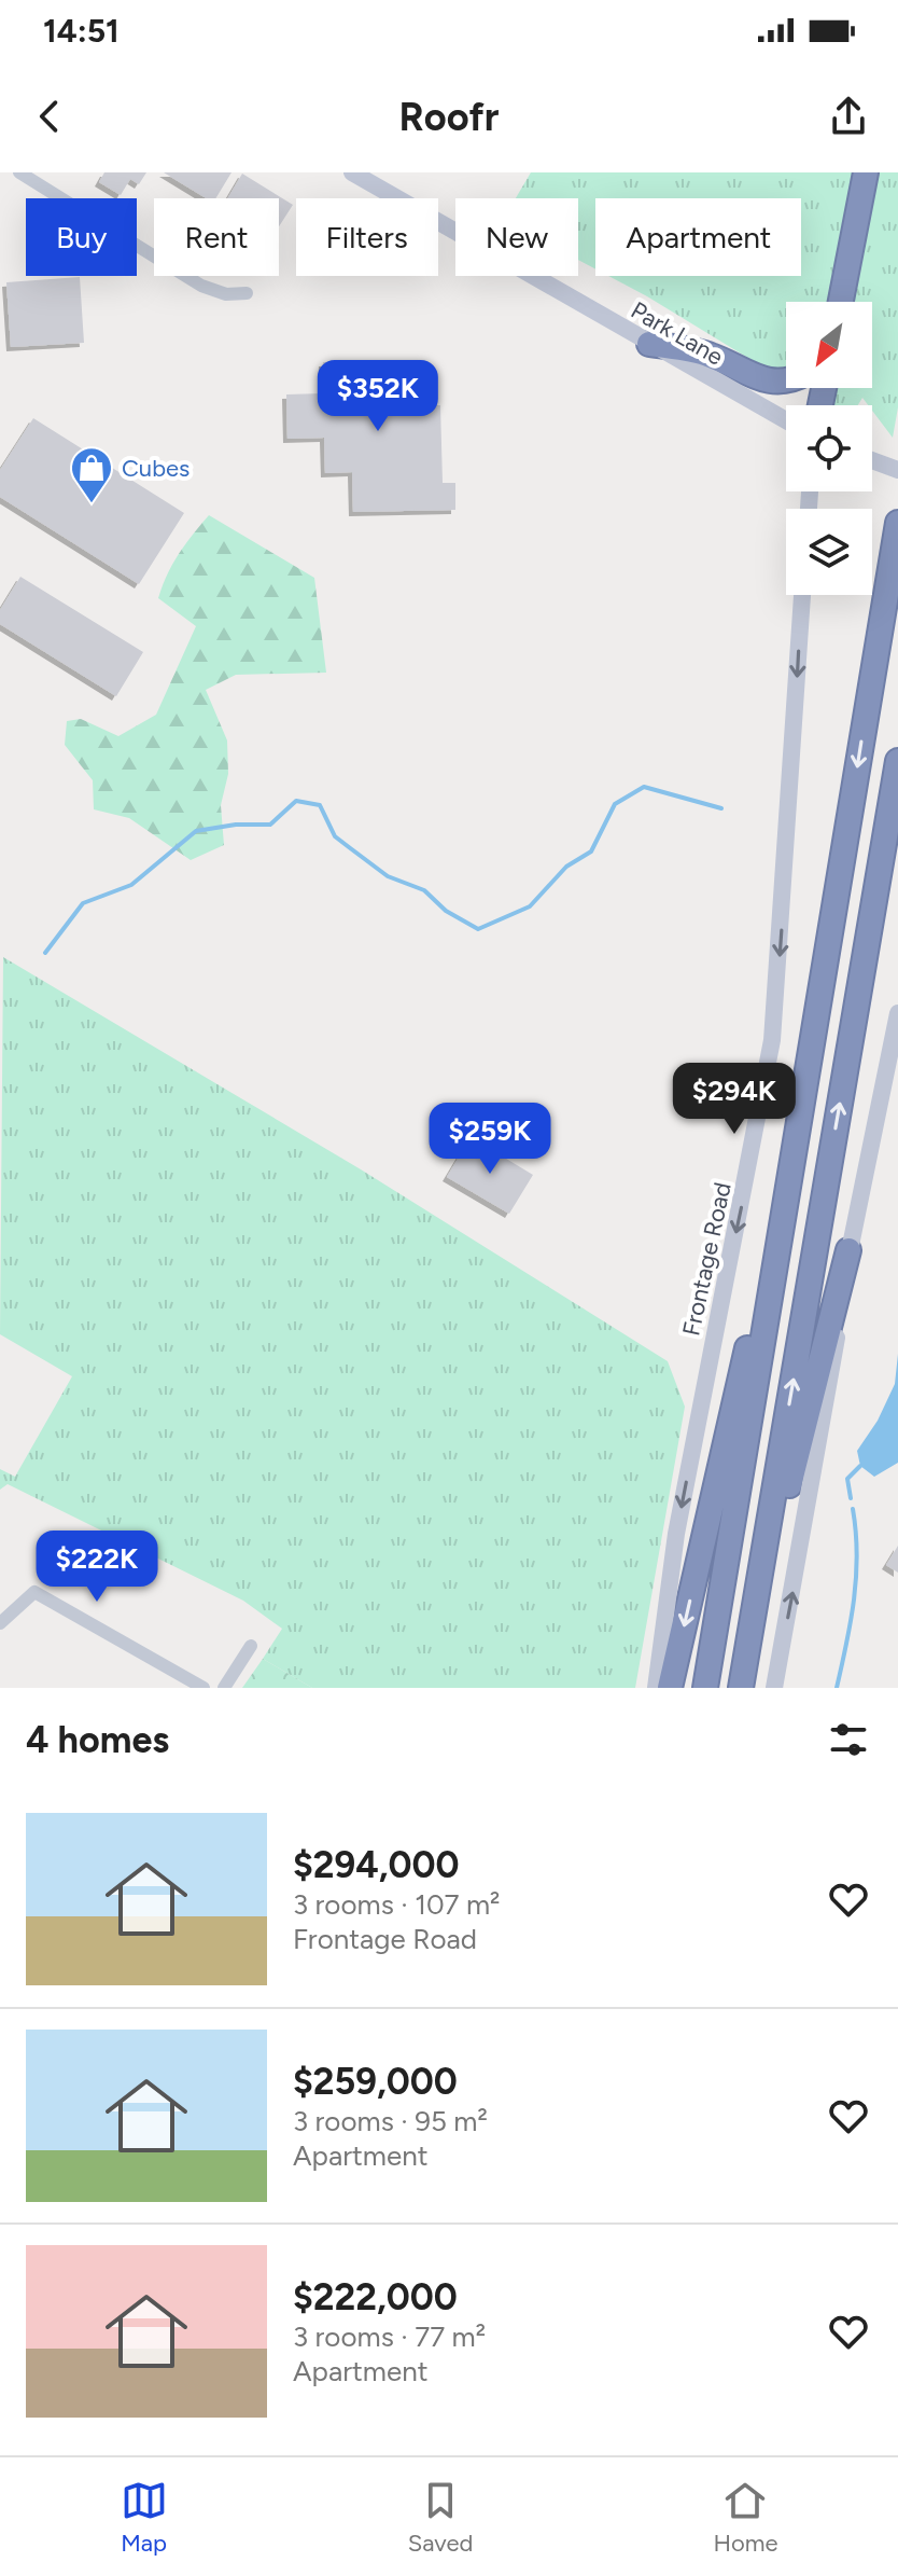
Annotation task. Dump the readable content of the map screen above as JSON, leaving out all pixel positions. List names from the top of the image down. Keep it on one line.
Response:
{"streets":{"main road":["Park Lane","Frontage Road"]},"places":{"shop":["Cubes"]},"north":"bottom left","page":{"status":"14:51","header":"Roofr","chip":["Buy","Rent","Filters","New","Apartment"],"price":["$352K","$294K","$259K","$222K"],"heading":"4 homes","list":[{"name":"$294,000","note":"3 rooms · 107 m² · Frontage Road"},{"name":"$259,000","note":"3 rooms · 95 m² · Apartment"},{"name":"$222,000","note":"3 rooms · 77 m² · Apartment"}],"tabs":["Map","Saved","Home"]}}
